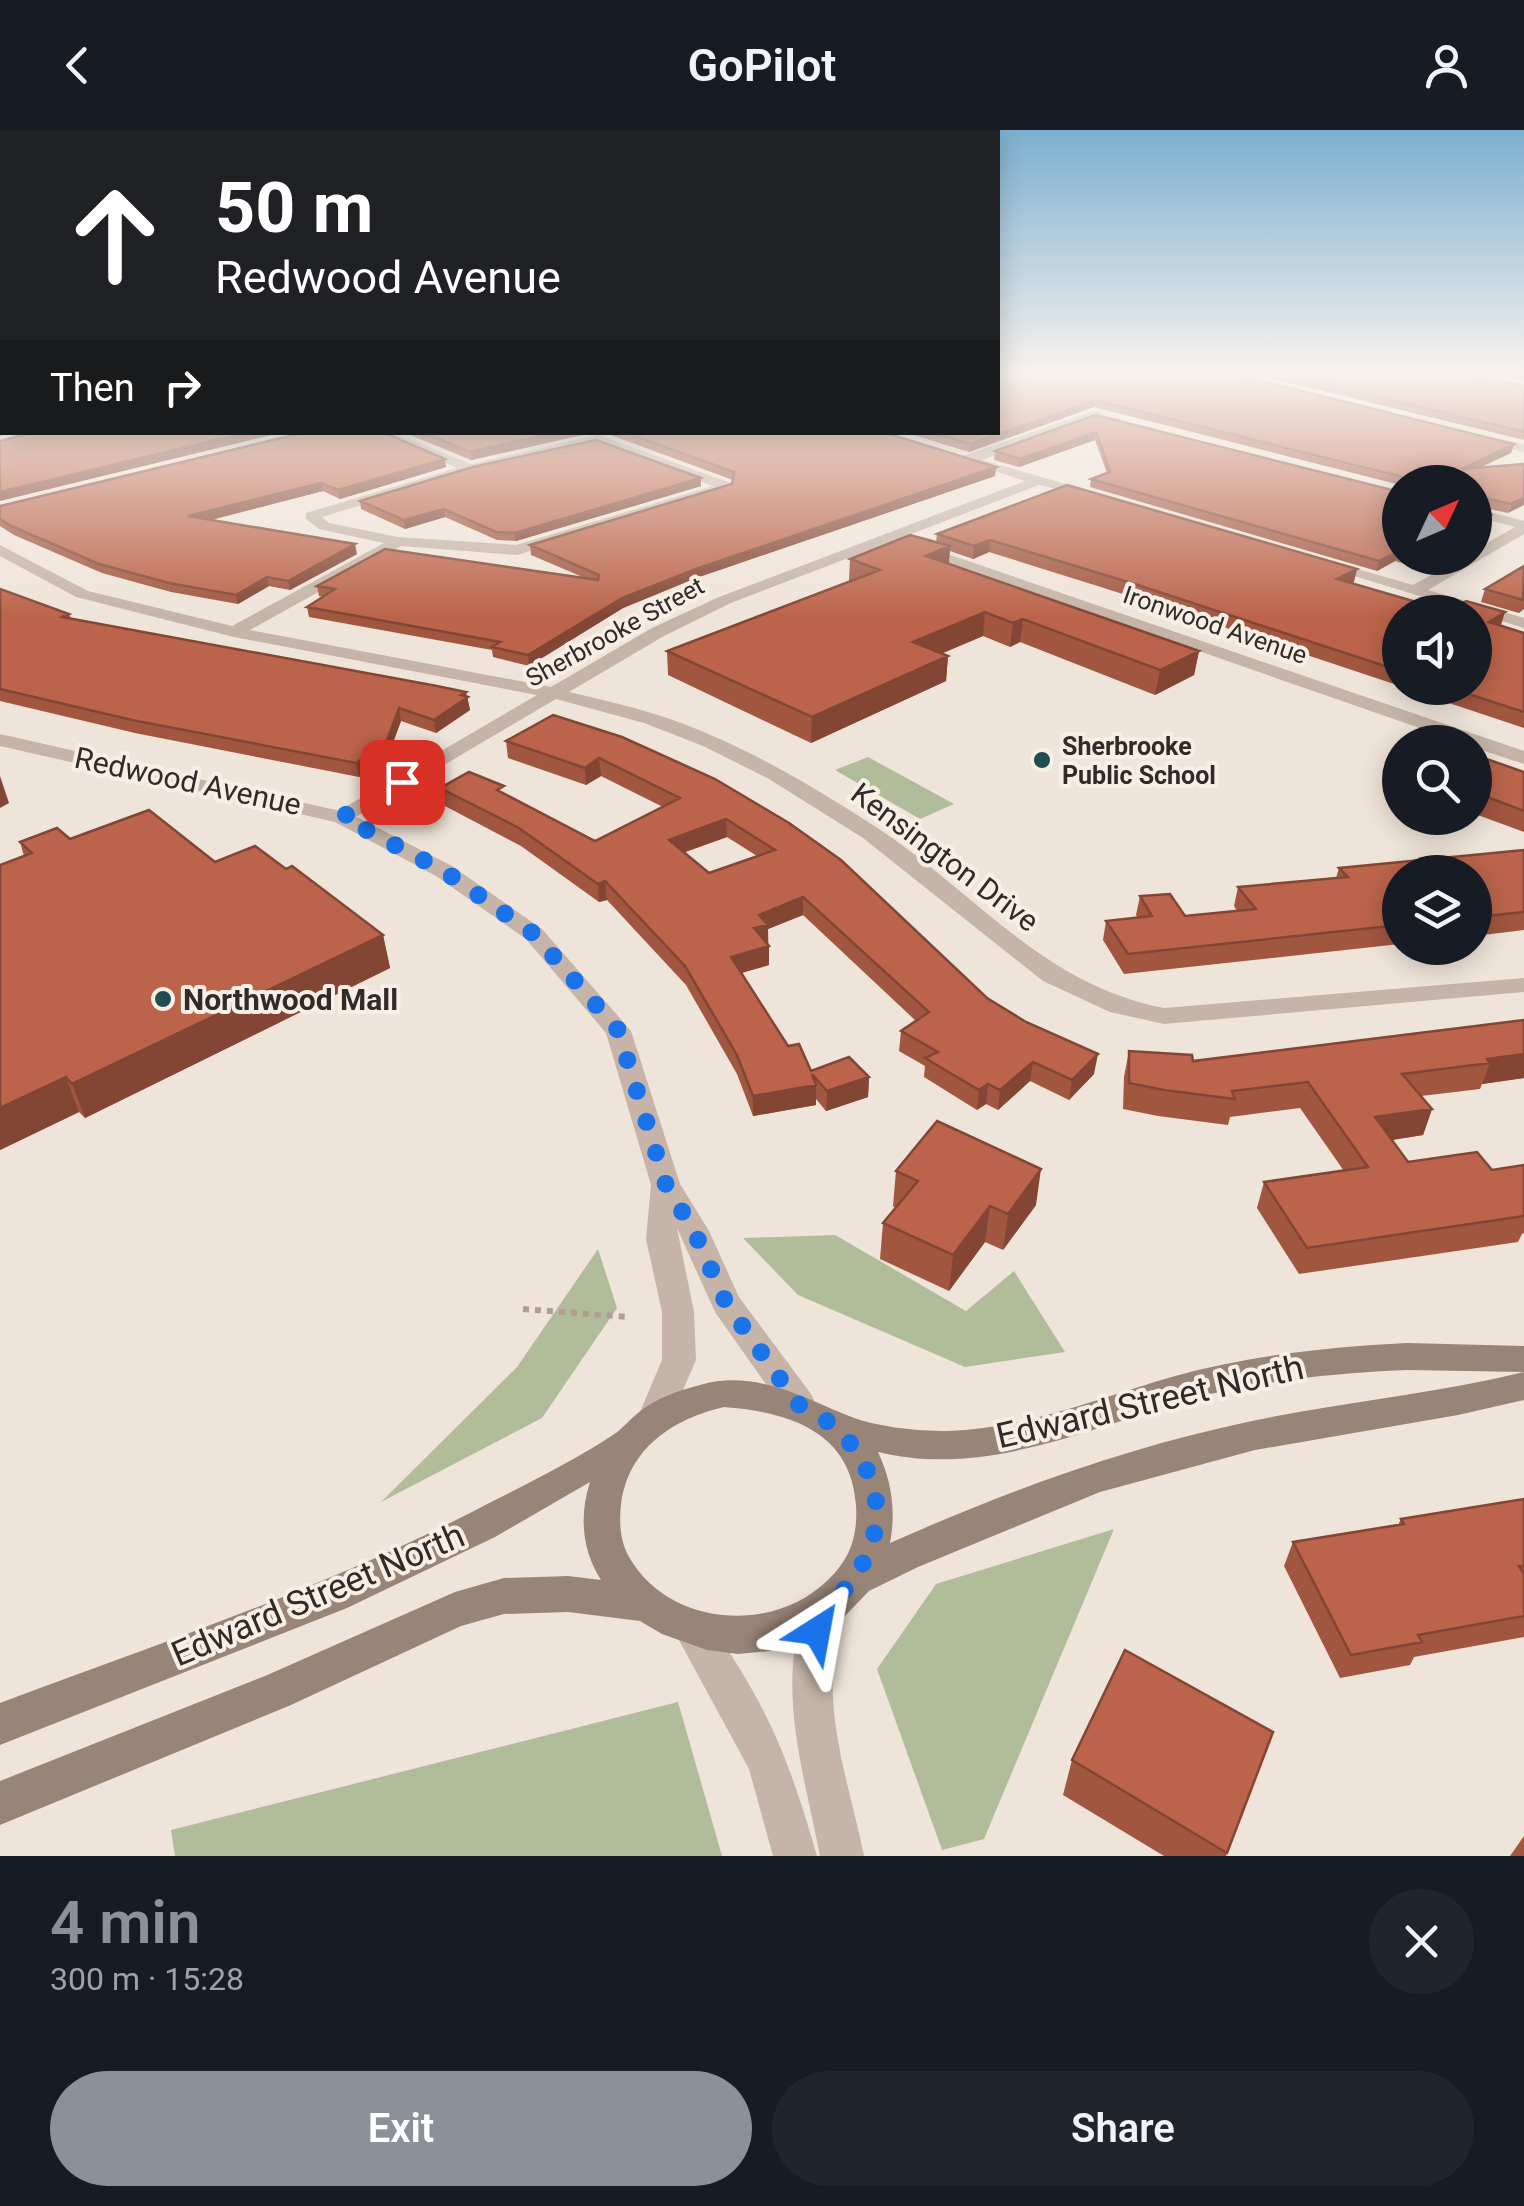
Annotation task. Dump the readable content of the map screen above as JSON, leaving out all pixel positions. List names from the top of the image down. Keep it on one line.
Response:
{"streets":{"main road":["Edward Street North"],"street":["Ironwood Avenue","Sherbrooke Street","Redwood Avenue","Kensington Drive"]},"crossings":[["Ironwood Avenue","Sherbrooke Street"],["Sherbrooke Street","Redwood Avenue"],["Sherbrooke Street","Kensington Drive"],["Redwood Avenue","Edward Street North"]],"places":["Sherbrooke Public School","Northwood Mall"],"north":"top right","page":{"header":"GoPilot","turn":["50 m","Redwood Avenue"],"then":"Then","heading":["4 min","300 m · 15:28"],"buttons":["Exit","Share"]}}
